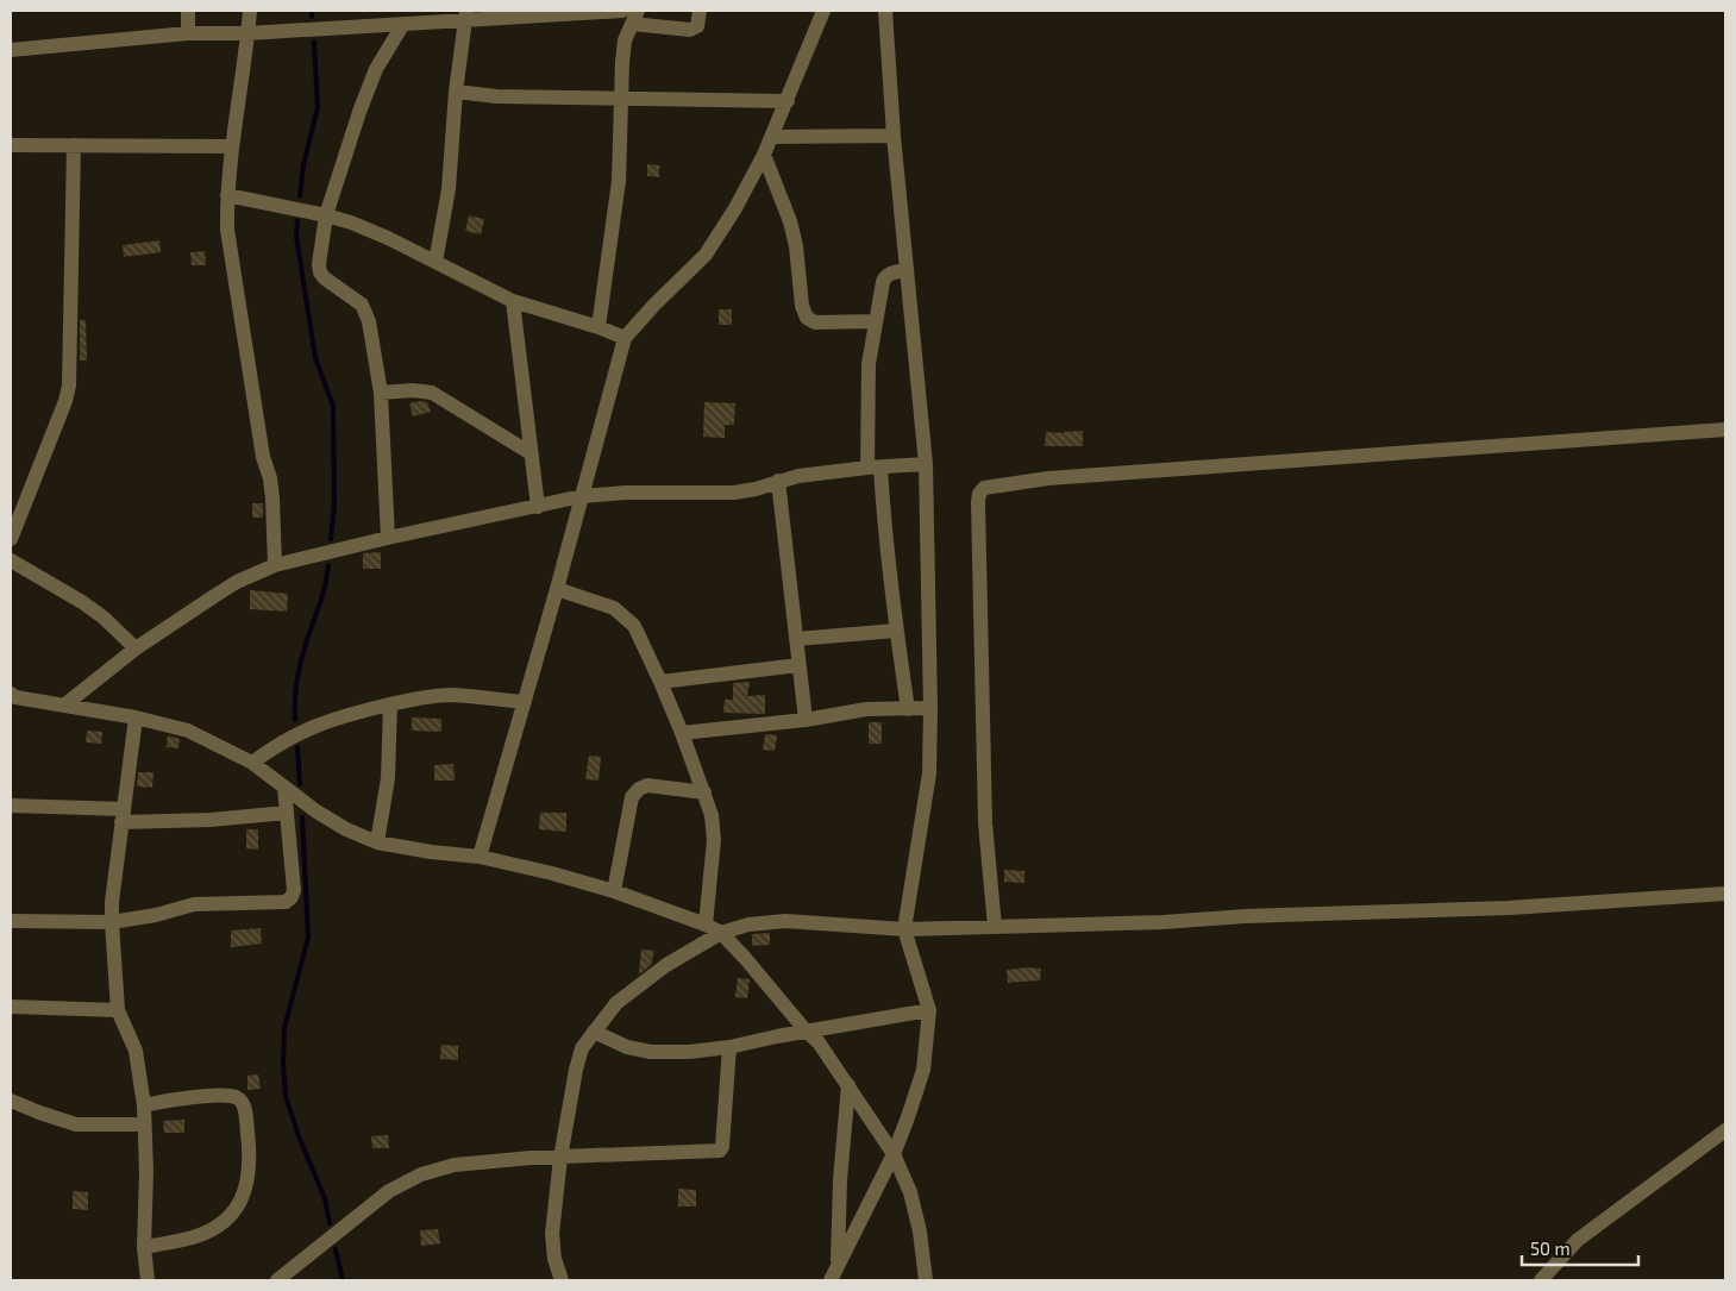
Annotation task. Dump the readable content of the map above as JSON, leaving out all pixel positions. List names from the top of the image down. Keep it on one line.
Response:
{"scale_bar":"50 m"}
